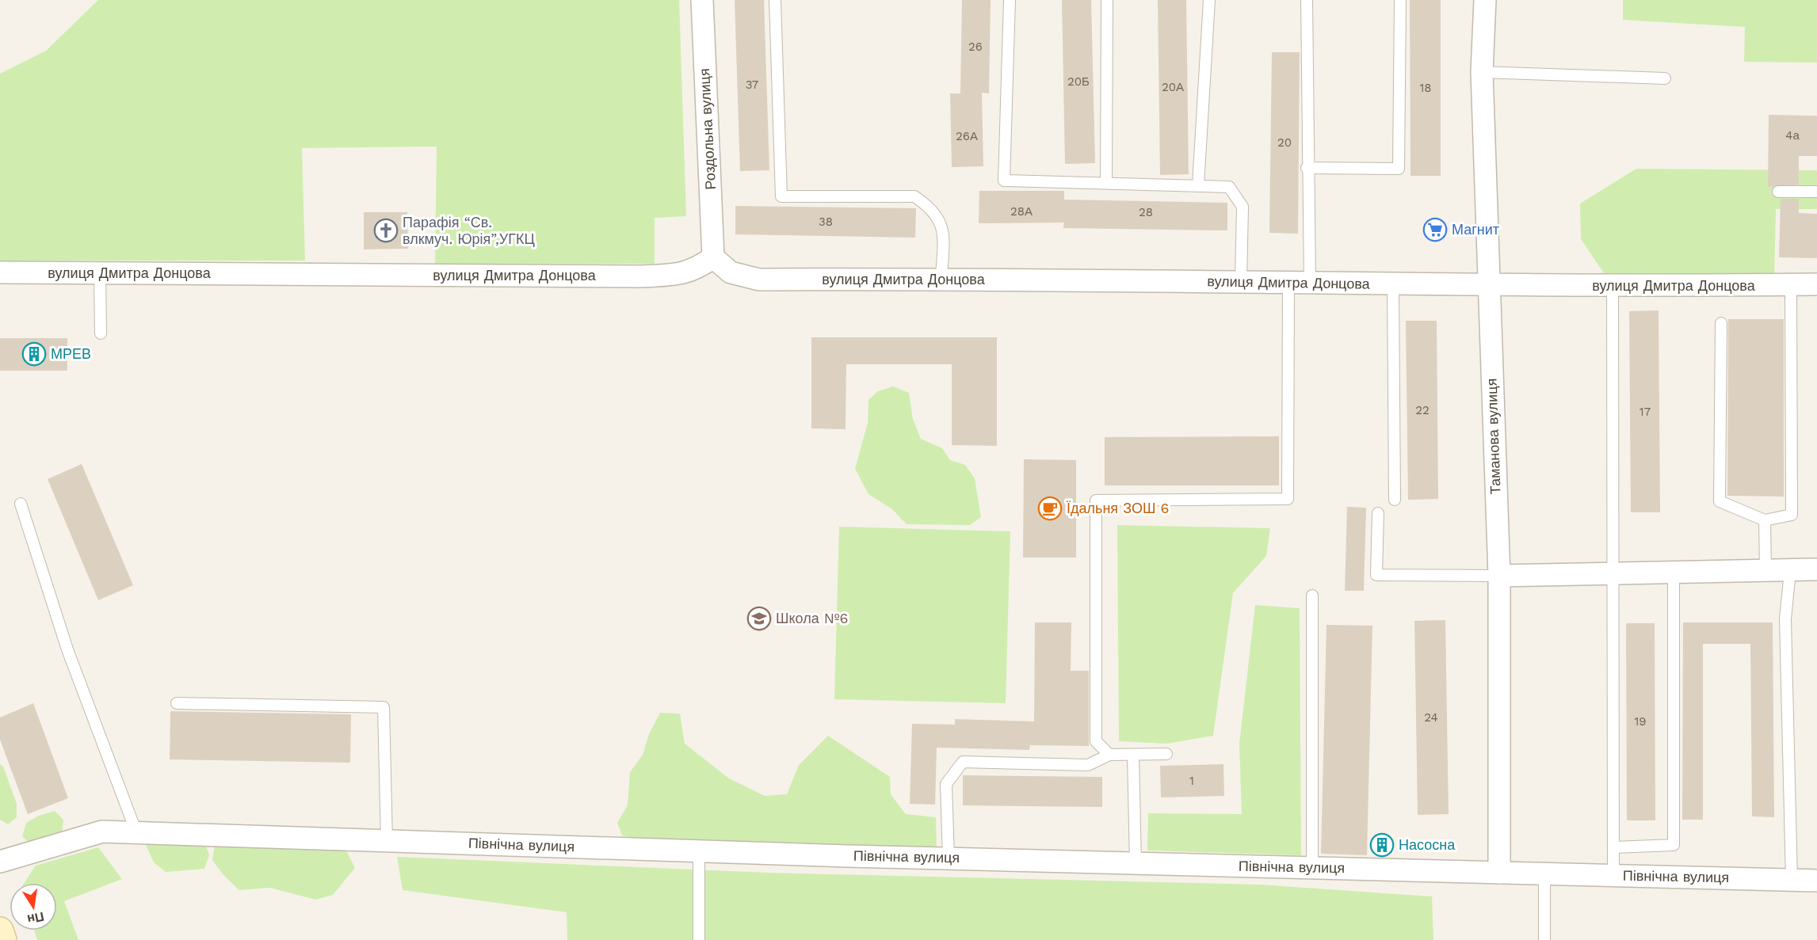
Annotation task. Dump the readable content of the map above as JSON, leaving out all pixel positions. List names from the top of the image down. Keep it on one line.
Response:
{"streets":{"street":["Роздольна вулиця","вулиця Дмитра Донцова","Таманова вулиця","Північна вулиця"]},"crossings":[["Роздольна вулиця","вулиця Дмитра Донцова"],["вулиця Дмитра Донцова","Таманова вулиця"],["Таманова вулиця","Північна вулиця"]],"places":{"supermarket":["Магнит"],"church":["Парафія “Св. влкмуч. Юрія”,УГКЦ"],"building":["МРЕВ","Насосна"],"cafe":["Їдальня ЗОШ 6"],"school or university":["Школа №6"]},"house_numbers":["26","20Б","37","20А","18","4а","26А","20","28А","28","38","22","17","24","19","1"],"north":"bottom"}
